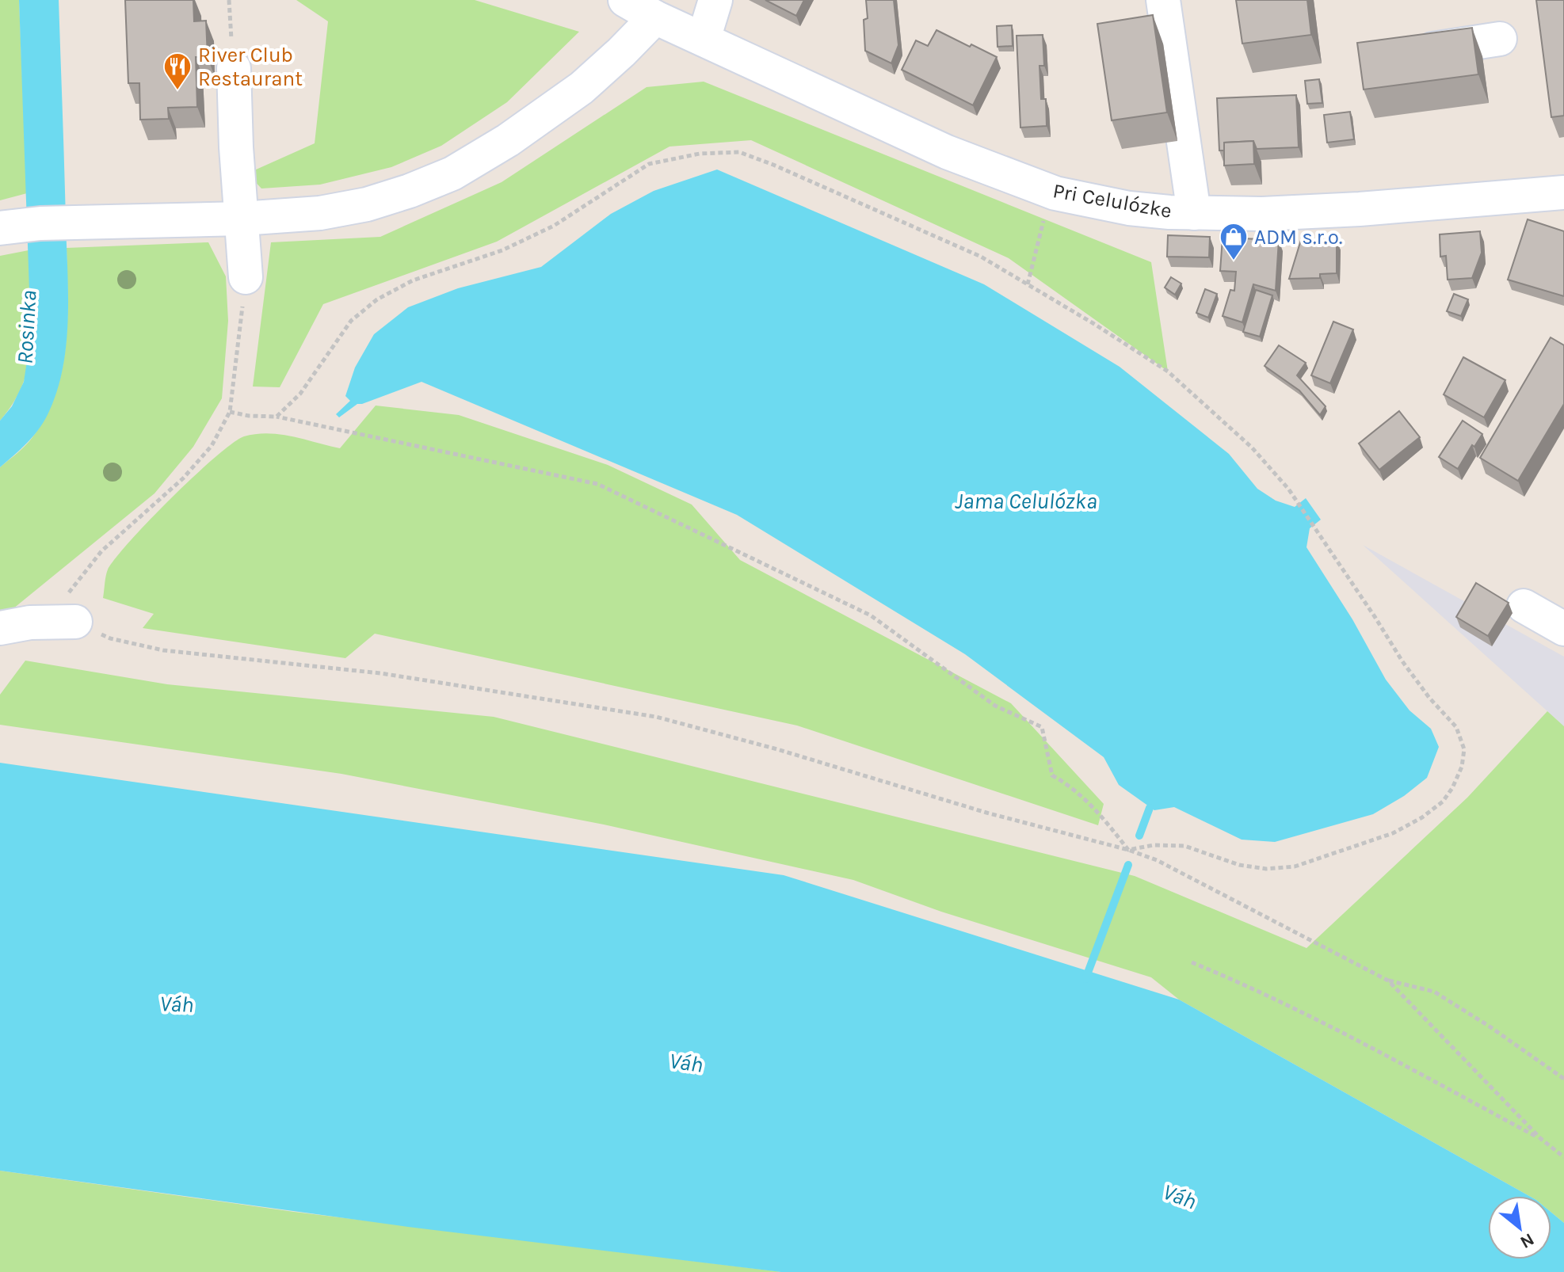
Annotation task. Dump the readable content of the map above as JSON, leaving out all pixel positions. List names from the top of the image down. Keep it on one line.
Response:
{"streets":{"street":["Pri Celulózke"]},"water":["Rosinka","Jama Celulózka","Váh"],"places":{"restaurant":["River Club Restaurant"],"shop":["ADM s.r.o."]},"north":"bottom right"}
